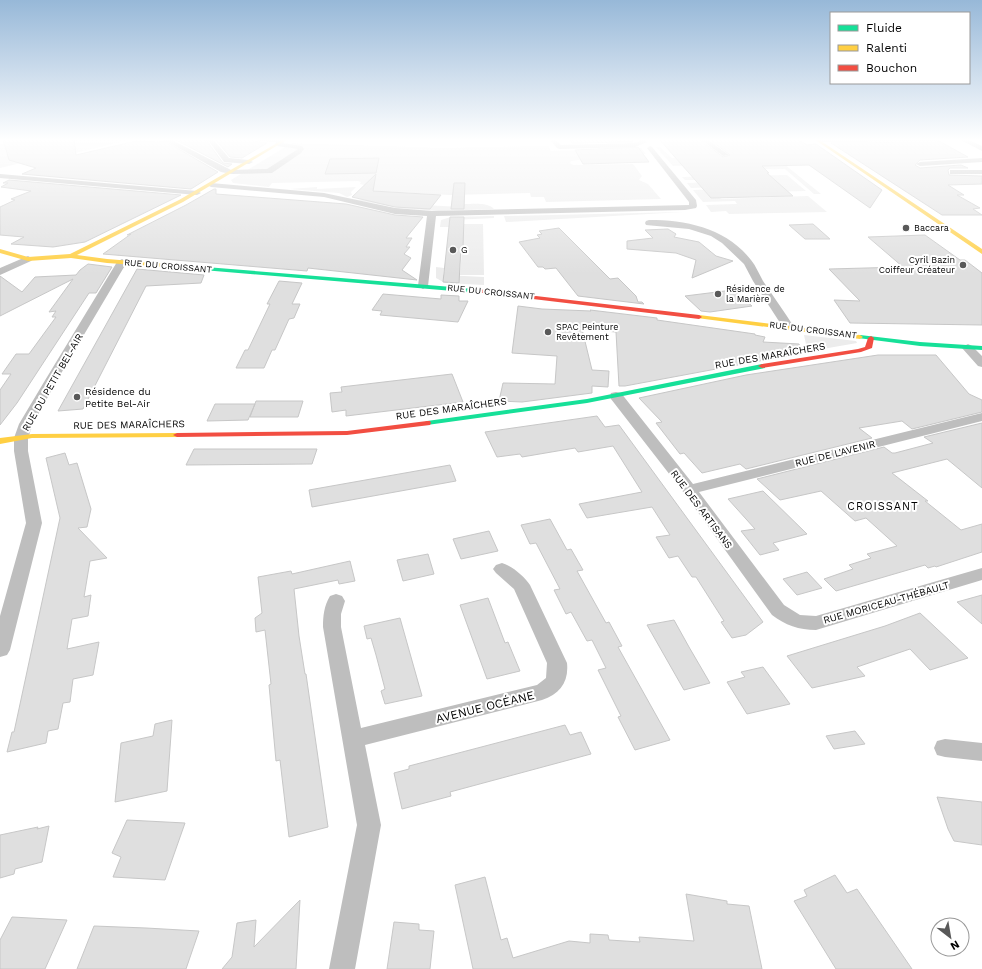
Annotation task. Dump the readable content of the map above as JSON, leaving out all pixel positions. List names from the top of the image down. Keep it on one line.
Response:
{"streets":{"street":["RUE DU CROISSANT","RUE DES MARAÎCHERS","RUE DU PETIT BEL-AIR","RUE DE L'AVENIR","RUE DES ARTISANS","RUE MORICEAU-THÉBAULT","AVENUE OCÉANE"]},"crossings":[["RUE DU CROISSANT","RUE DES MARAÎCHERS"],["RUE DU CROISSANT","RUE DU PETIT BEL-AIR"],["RUE DES MARAÎCHERS","RUE DU PETIT BEL-AIR"],["RUE DES MARAÎCHERS","RUE DES ARTISANS"],["RUE DE L'AVENIR","RUE DES ARTISANS"],["RUE DES ARTISANS","RUE MORICEAU-THÉBAULT"]],"districts":["CROISSANT"],"places":["Baccara","G","Cyril Bazin Coiffeur Créateur","Résidence de la Marière","SPAC Peinture Revêtement","Résidence du Petite Bel-Air"],"legend":["Fluide","Ralenti","Bouchon"],"north":"bottom right"}
